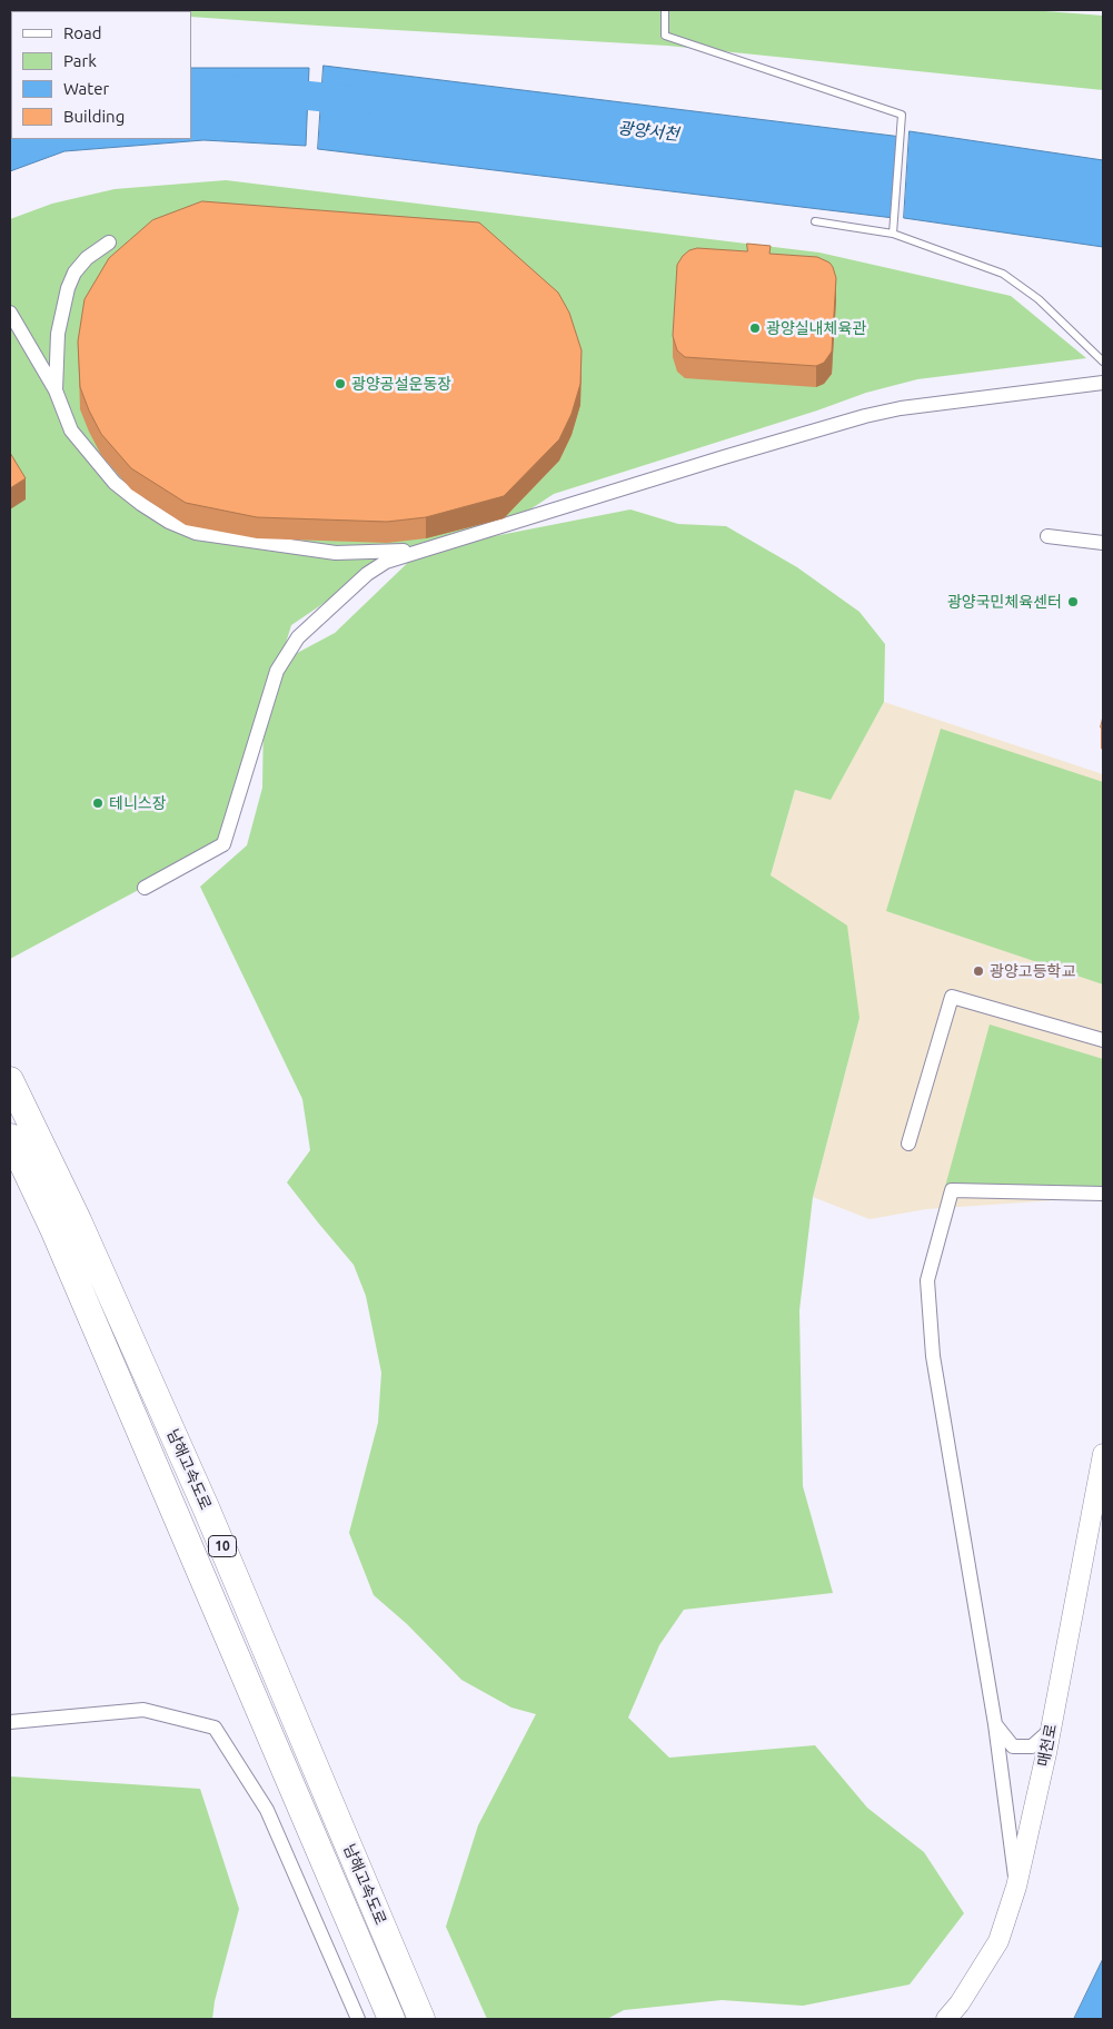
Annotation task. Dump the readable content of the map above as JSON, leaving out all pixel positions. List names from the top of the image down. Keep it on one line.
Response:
{"streets":{"highway":["남해고속도로","10"],"main road":["매천로"]},"water":["광양서천"],"places":["광양실내체육관","광양공설운동장","광양국민체육센터","테니스장","광양고등학교"],"legend":["Road","Park","Water","Building"]}
